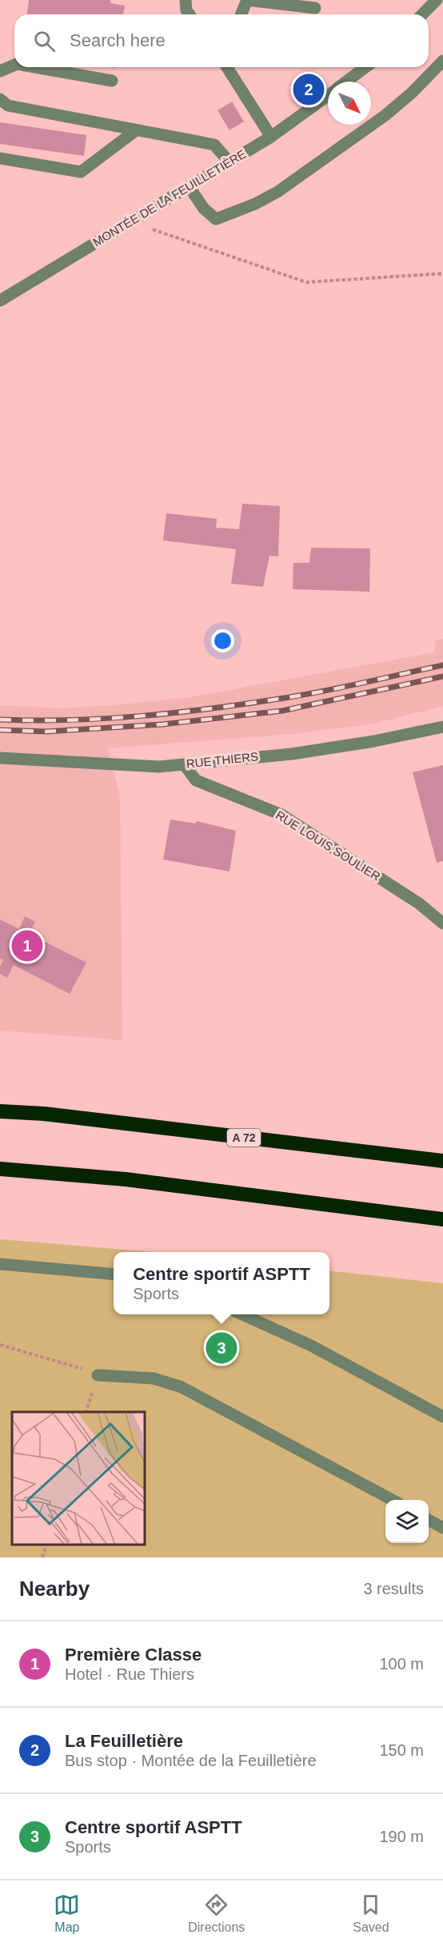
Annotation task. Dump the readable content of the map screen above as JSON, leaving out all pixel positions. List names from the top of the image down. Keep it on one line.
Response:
{"streets":{"highway":["A 72"],"street":["MONTÉE DE LA FEUILLETIÈRE","RUE THIERS","RUE LOUIS SOULIER"]},"crossings":[["RUE THIERS","RUE LOUIS SOULIER"]],"north":"bottom right","page":{"search":"Search here","pins":["2","1","3"],"popup":["Centre sportif ASPTT","Sports"],"heading":["Nearby","3 results"],"list":[{"mark":"1","name":"Première Classe","note":"Hotel · Rue Thiers","value":"100 m"},{"mark":"2","name":"La Feuilletière","note":"Bus stop · Montée de la Feuilletière","value":"150 m"},{"mark":"3","name":"Centre sportif ASPTT","note":"Sports","value":"190 m"}],"nav":["Map","Directions","Saved"]}}
